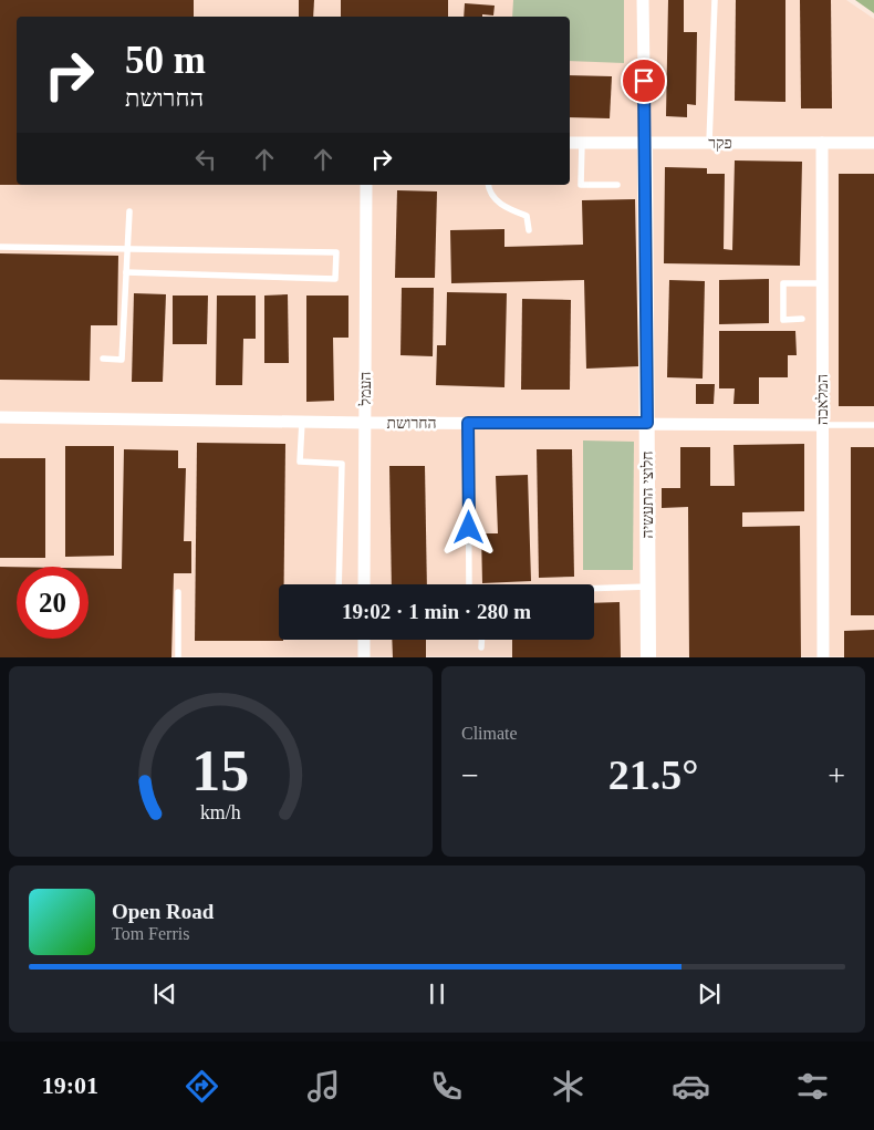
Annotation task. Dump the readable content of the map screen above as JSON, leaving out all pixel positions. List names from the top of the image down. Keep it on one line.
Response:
{"streets":{"street":["פקר","העמל","המלאכה","החרושת","חלוצי התעשיה"]},"crossings":[["פקר","המלאכה"],["פקר","חלוצי התעשיה"],["העמל","החרושת"],["המלאכה","החרושת"],["החרושת","חלוצי התעשיה"]],"page":{"turn":["50 m","החרושת"],"limit":"20","trip":"19:02 · 1 min · 280 m","tile":"Climate","heat":["−","21.5°","+"],"song":["Open Road","Tom Ferris"],"tabs":"19:01","gauge":["15","km/h"]}}
